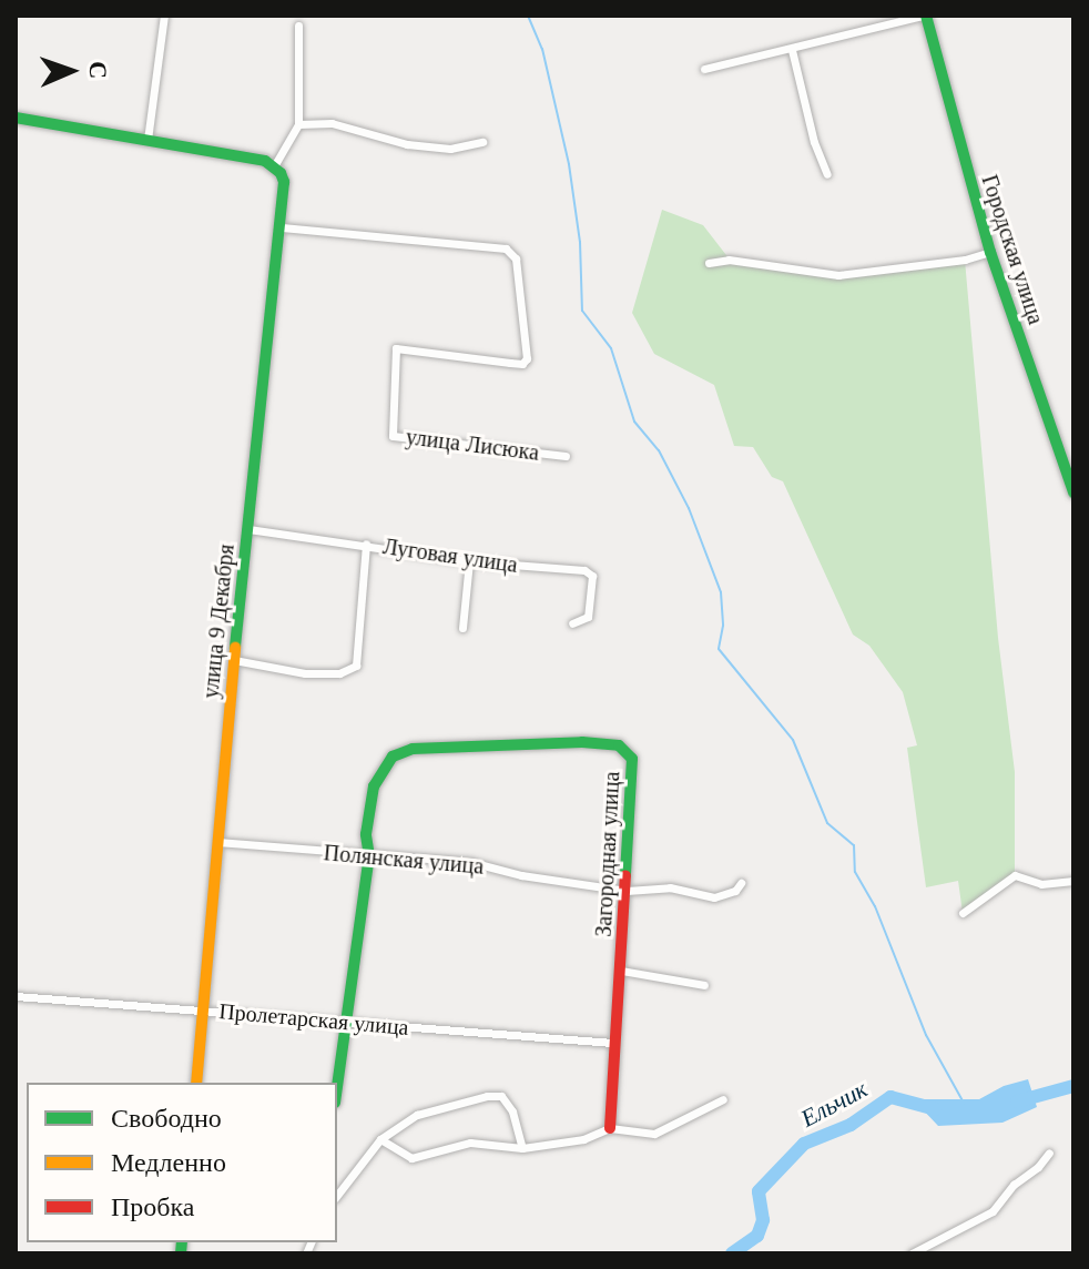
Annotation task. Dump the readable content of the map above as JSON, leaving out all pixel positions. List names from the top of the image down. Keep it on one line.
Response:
{"streets":{"street":["Городская улица","улица Лисюка","Луговая улица","улица 9 Декабря","Загородная улица","Полянская улица","Пролетарская улица"]},"crossings":[["улица Лисюка","улица 9 Декабря"],["Луговая улица","улица 9 Декабря"],["улица 9 Декабря","Полянская улица"],["улица 9 Декабря","Пролетарская улица"],["Загородная улица","Полянская улица"],["Загородная улица","Пролетарская улица"]],"water":["Ельчик"],"legend":["Свободно","Медленно","Пробка"],"north":"right"}
